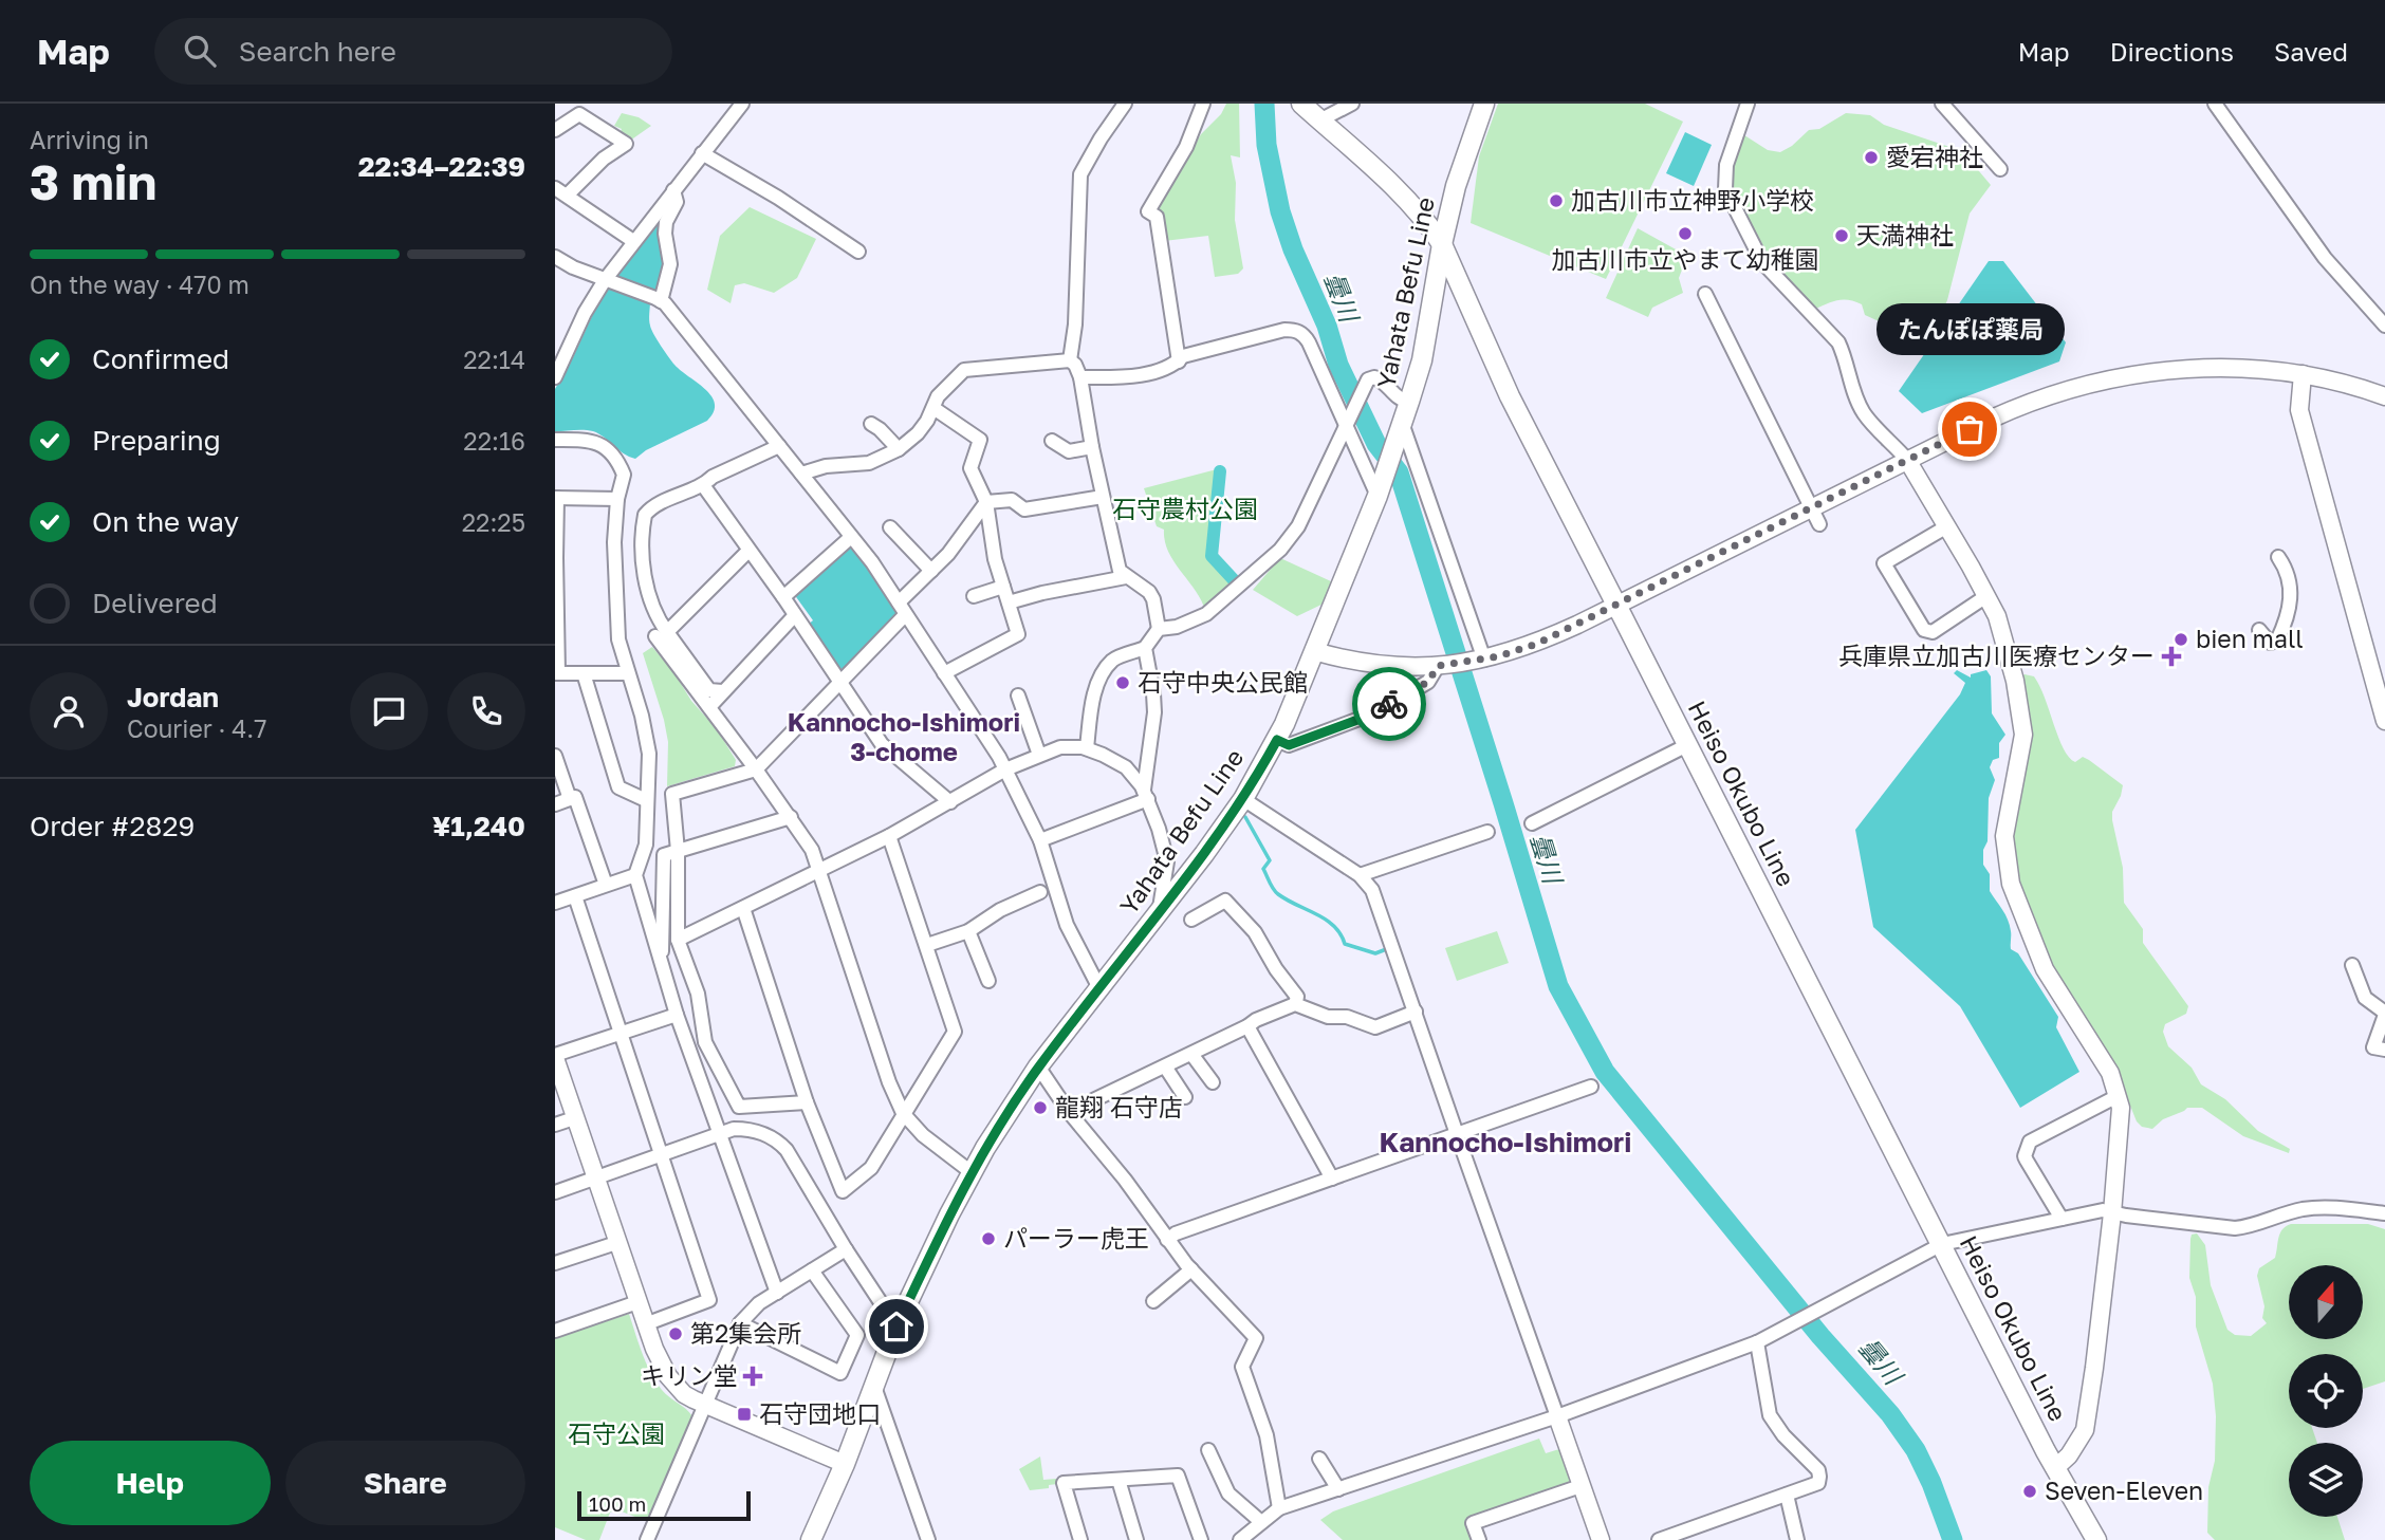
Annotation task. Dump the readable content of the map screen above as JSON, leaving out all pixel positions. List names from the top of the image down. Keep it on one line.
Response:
{"streets":{"main road":["Yahata Befu Line","Heiso Okubo Line"]},"crossings":[["Yahata Befu Line","Heiso Okubo Line"]],"districts":["Kannocho-Ishimori 3-chome","Kannocho-Ishimori"],"water":["曇川"],"parks":["石守農村公園","石守公園"],"places":{"other":["愛宕神社","加古川市立神野小学校","加古川市立やまて幼稚園","天満神社","たんぽぽ薬局","bien mall","石守中央公民館","龍翔 石守店","パーラー虎王","第2集会所","Seven-Eleven"],"health":["兵庫県立加古川医療センター","キリン堂"],"transit":["石守団地口"]},"scale_bar":"100 m","north":"top","page":{"header":"Map","search":"Search here","nav":["Map","Directions","Saved"],"heading":["3 min","Arriving in","22:34–22:39"],"panel":["Jordan","Courier · 4.7","Order #2829","¥1,240"],"bar":"On the way · 470 m","bubble":"たんぽぽ薬局","list":[["Confirmed","22:14"],["Preparing","22:16"],["On the way","22:25"],"Delivered"],"buttons":["Help","Share"],"scale":"100 m"}}
